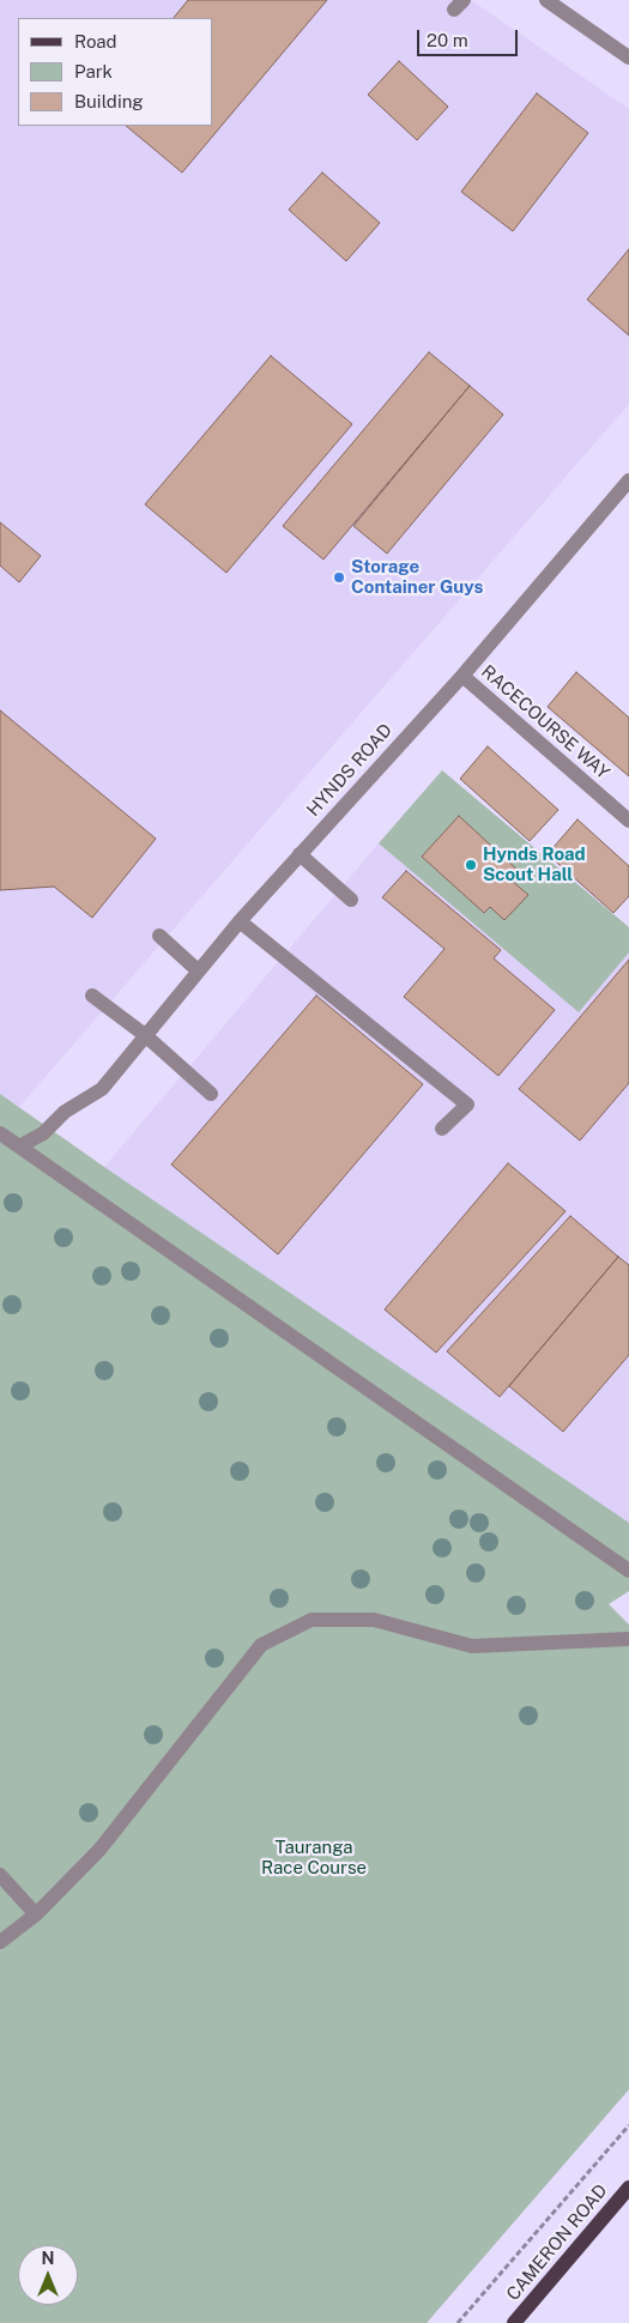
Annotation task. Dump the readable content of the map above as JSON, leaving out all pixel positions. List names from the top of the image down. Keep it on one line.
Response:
{"streets":{"main road":["CAMERON ROAD"],"street":["RACECOURSE WAY","HYNDS ROAD"]},"crossings":[["RACECOURSE WAY","HYNDS ROAD"]],"parks":["Tauranga Race Course"],"places":["Storage Container Guys","Hynds Road Scout Hall"],"legend":["Road","Park","Building"],"scale_bar":"20 m","north":"top"}
